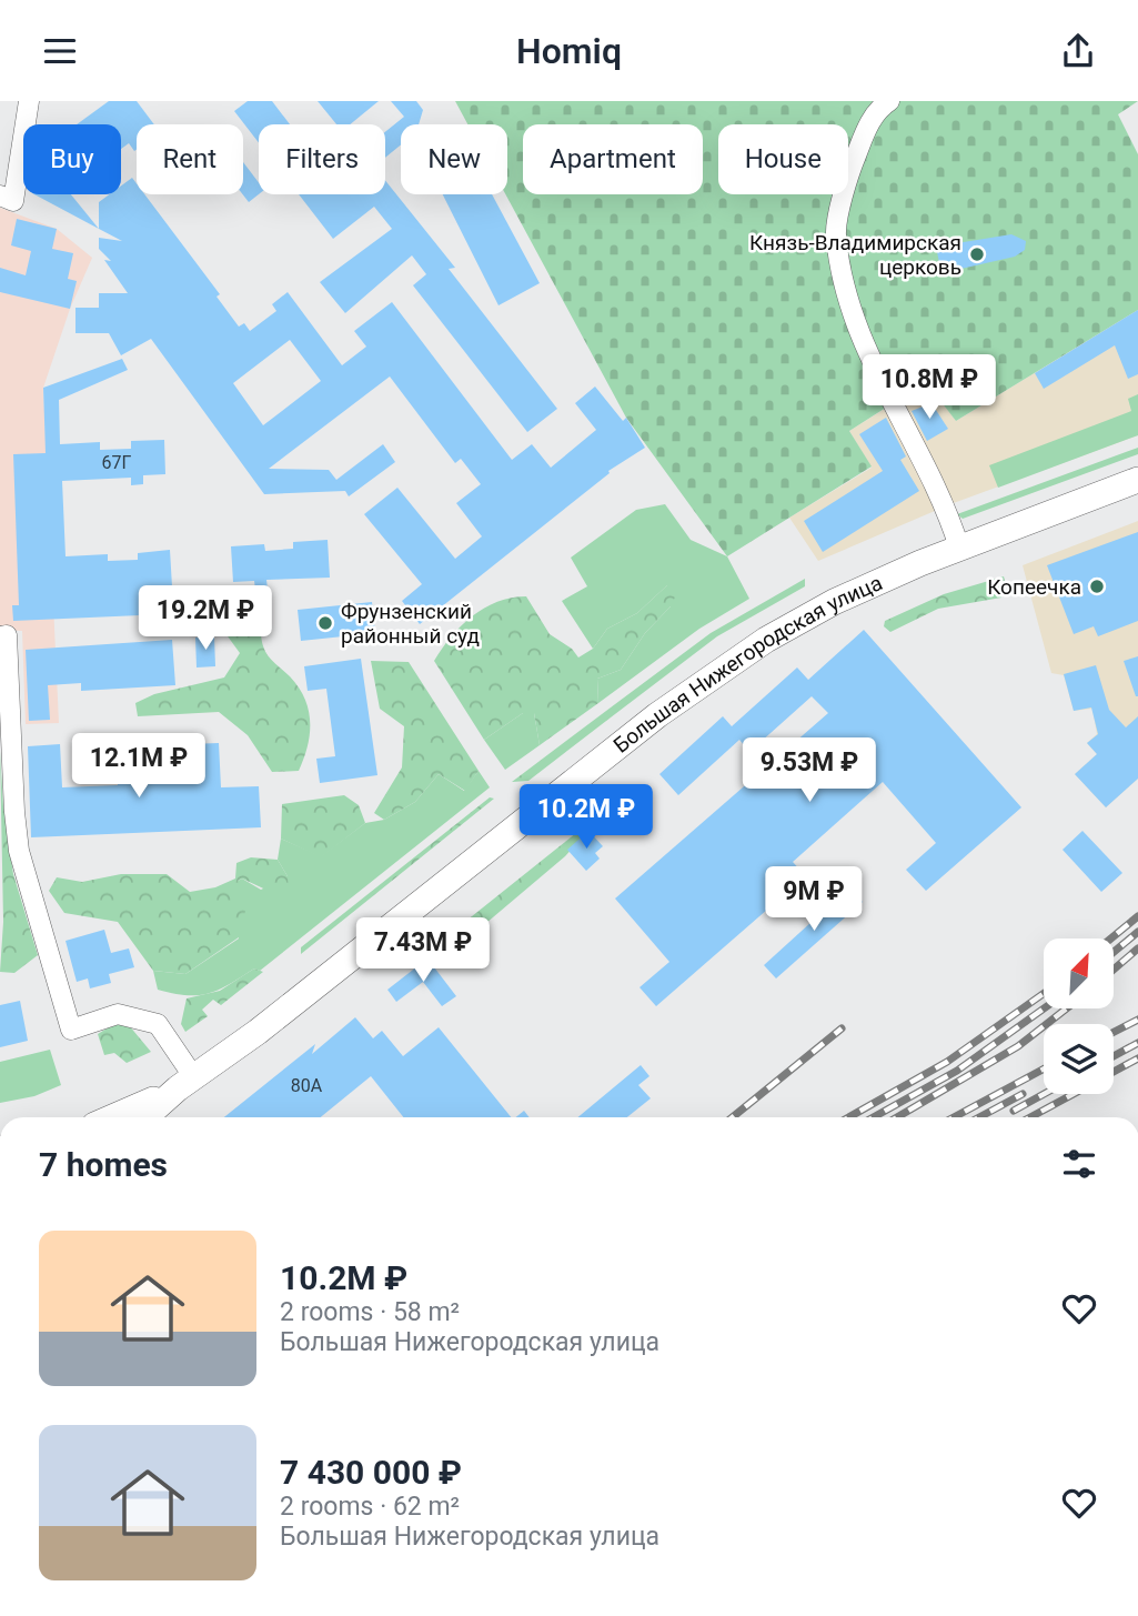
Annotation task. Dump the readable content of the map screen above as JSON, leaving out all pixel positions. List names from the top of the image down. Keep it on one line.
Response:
{"streets":{"main road":["Большая Нижегородская улица"]},"places":["Князь-Владимирская церковь","Копеечка","Фрунзенский районный суд"],"house_numbers":["67Г","80А"],"north":"top right","page":{"header":"Homiq","chip":["Buy","Rent","Filters","New","Apartment","House"],"price":["10.8M ₽","19.2M ₽","12.1M ₽","9.53M ₽","10.2M ₽","9M ₽","7.43M ₽"],"heading":"7 homes","list":[{"name":"10.2M ₽","note":"2 rooms · 58 m² · Большая Нижегородская улица"},{"name":"7 430 000 ₽","note":"2 rooms · 62 m² · Большая Нижегородская улица"}]}}
